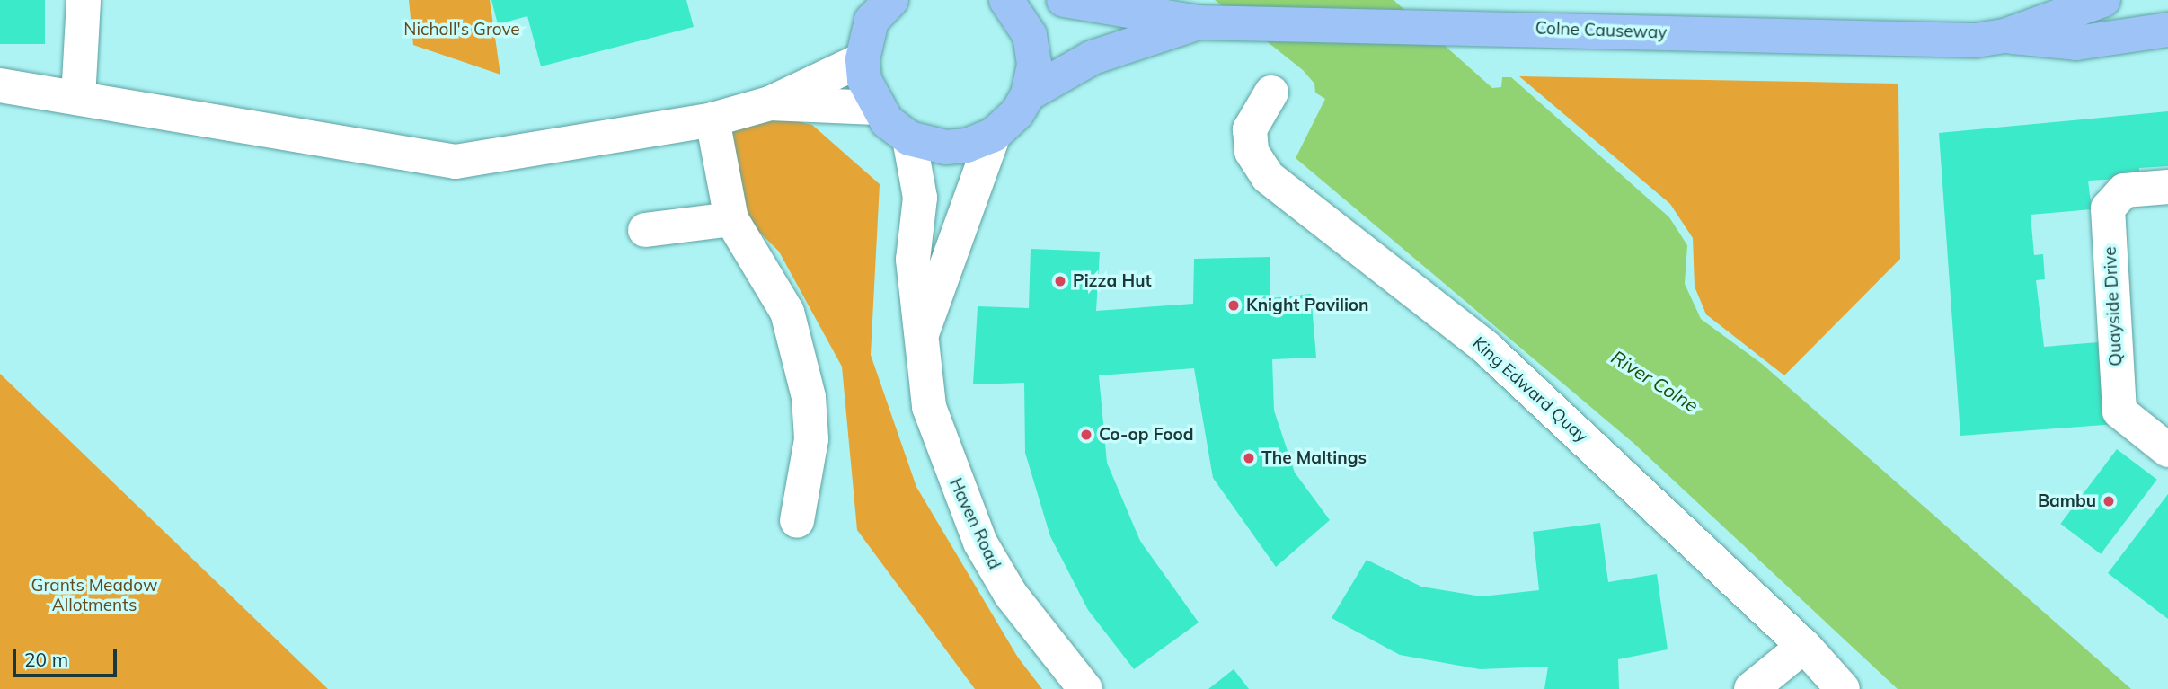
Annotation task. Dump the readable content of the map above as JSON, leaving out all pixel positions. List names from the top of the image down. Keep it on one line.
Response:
{"streets":{"main road":["Colne Causeway"],"street":["Quayside Drive","King Edward Quay","Haven Road"]},"water":["River Colne"],"parks":["Nicholl's Grove","Grants Meadow Allotments"],"places":["Pizza Hut","Knight Pavilion","Co-op Food","The Maltings","Bambu"],"scale_bar":"20 m"}
